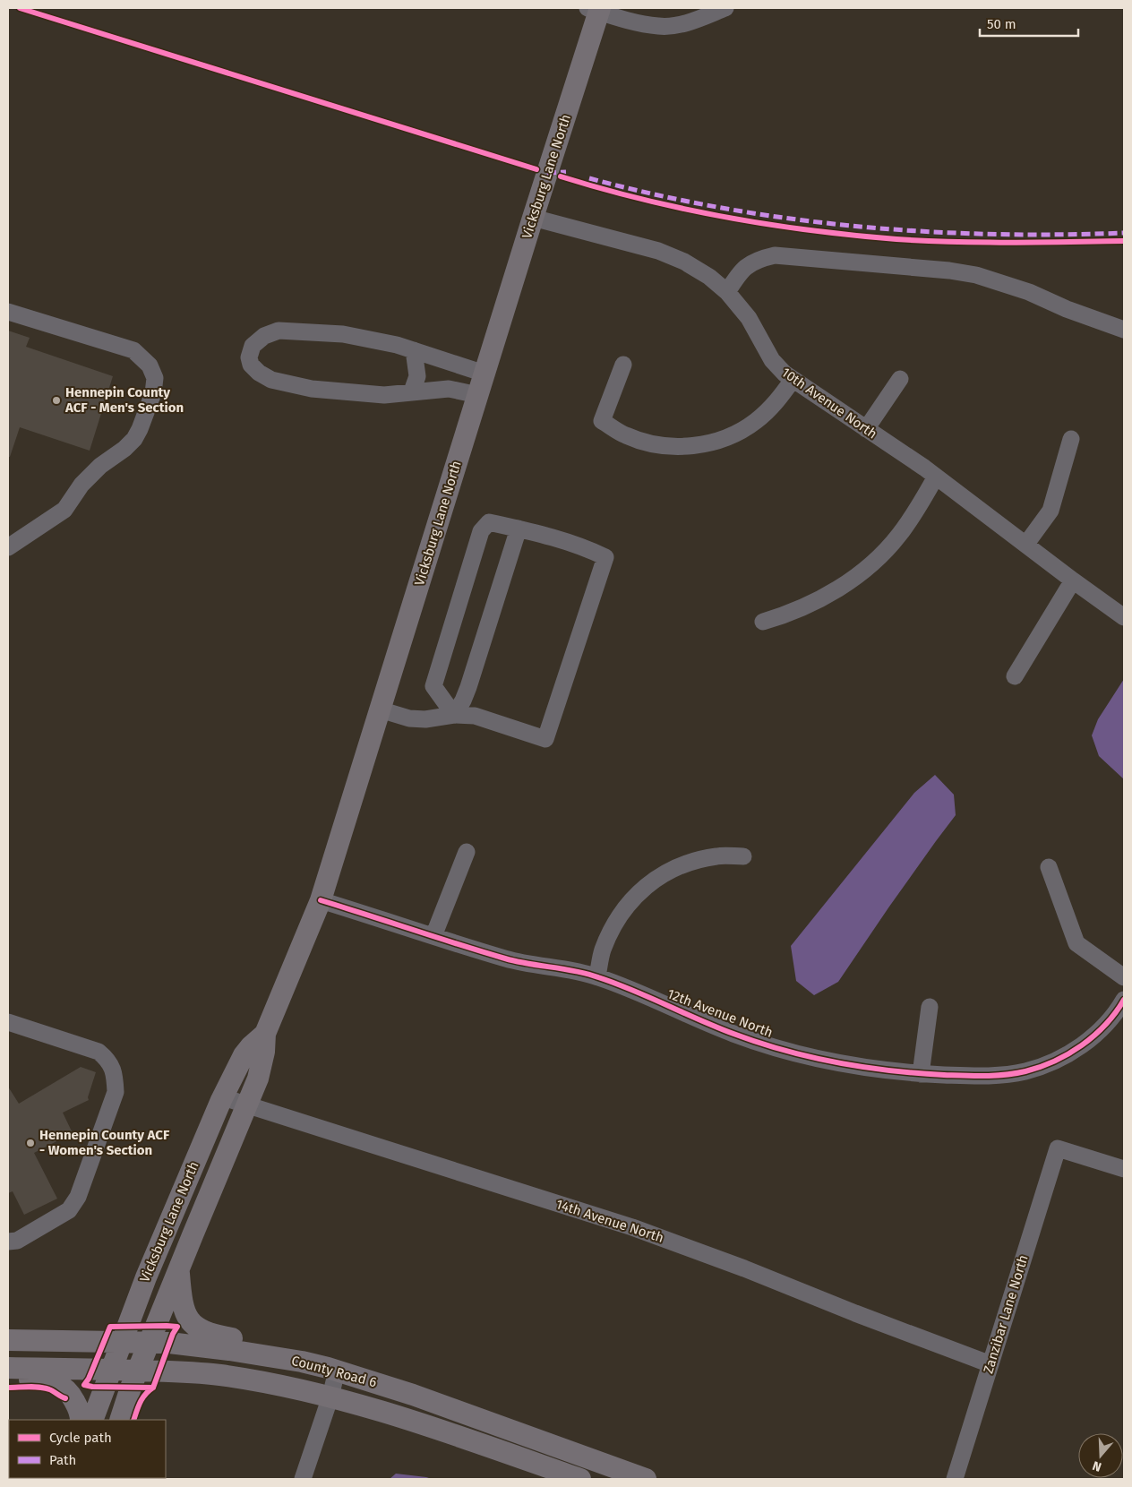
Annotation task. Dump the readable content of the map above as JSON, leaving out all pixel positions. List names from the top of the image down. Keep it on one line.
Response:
{"streets":{"main road":["Vicksburg Lane North","County Road 6"],"street":["10th Avenue North","12th Avenue North","14th Avenue North","Zanzibar Lane North"]},"crossings":[["Vicksburg Lane North","10th Avenue North"],["Vicksburg Lane North","12th Avenue North"],["Vicksburg Lane North","14th Avenue North"],["Vicksburg Lane North","County Road 6"],["14th Avenue North","Zanzibar Lane North"]],"places":["Hennepin County ACF - Men's Section","Hennepin County ACF - Women's Section"],"legend":["Cycle path","Path"],"scale_bar":"50 m","north":"bottom"}
